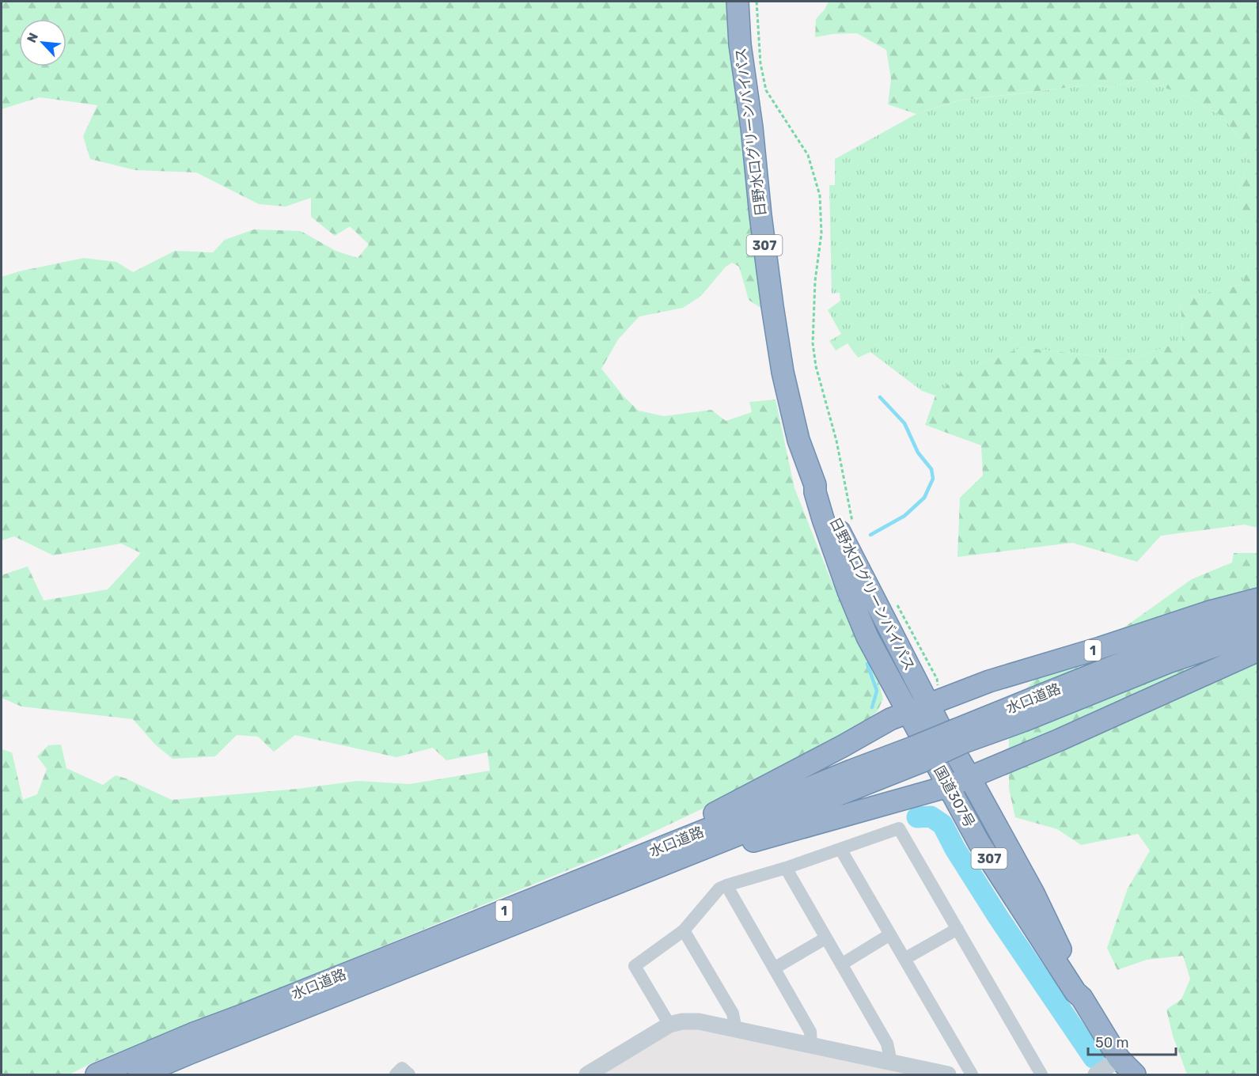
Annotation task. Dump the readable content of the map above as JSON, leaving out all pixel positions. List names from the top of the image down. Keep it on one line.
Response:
{"streets":{"highway":["日野水口グリーンバイパス","307","1","水口道路","国道307号"]},"crossings":[["日野水口グリーンバイパス","1"],["日野水口グリーンバイパス","国道307号"],["1","水口道路"],["1","国道307号"]],"scale_bar":"50 m","north":"top left"}
